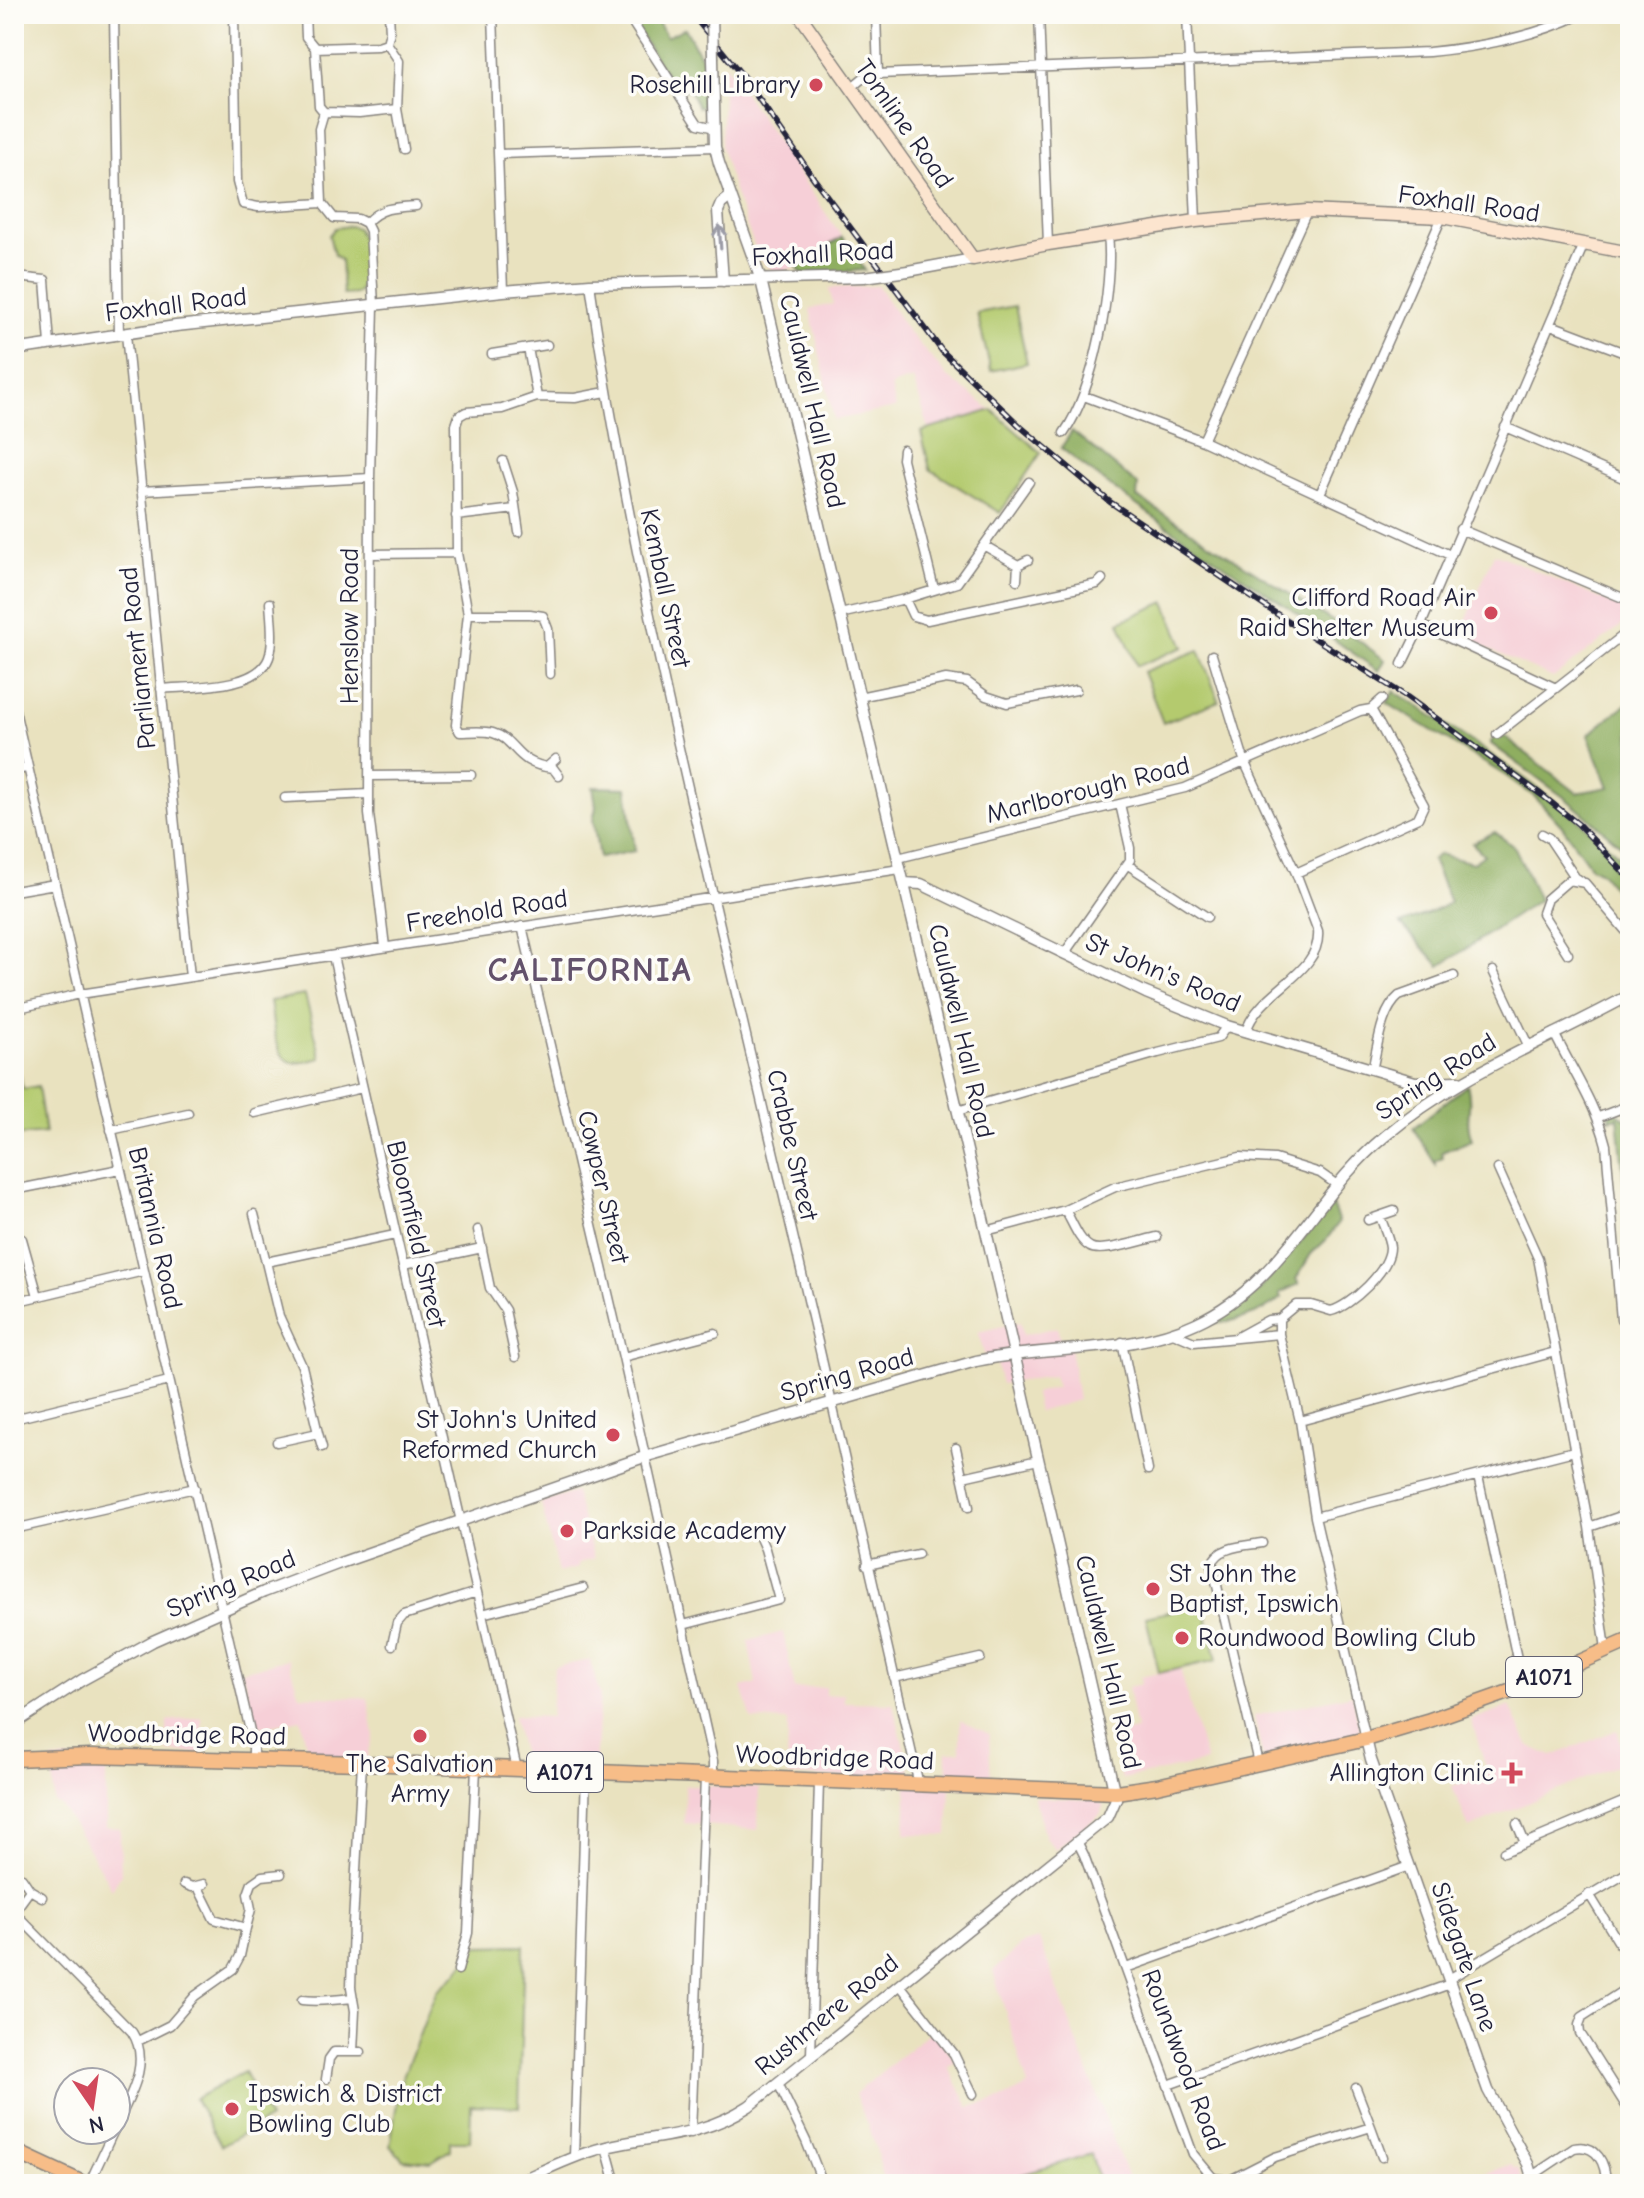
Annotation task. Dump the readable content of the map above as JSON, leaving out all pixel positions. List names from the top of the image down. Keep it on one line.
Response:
{"streets":{"main road":["Tomline Road","Foxhall Road","A1071","Woodbridge Road"],"street":["Cauldwell Hall Road","Kemball Street","Henslow Road","Parliament Road","Marlborough Road","Freehold Road","St John's Road","Spring Road","Crabbe Street","Cowper Street","Britannia Road","Bloomfield Street","Sidegate Lane","Rushmere Road","Roundwood Road"]},"crossings":[["Tomline Road","Foxhall Road"],["Foxhall Road","Cauldwell Hall Road"],["Foxhall Road","Kemball Street"],["Foxhall Road","Henslow Road"],["Foxhall Road","Parliament Road"],["Cauldwell Hall Road","Marlborough Road"],["Cauldwell Hall Road","Freehold Road"],["Cauldwell Hall Road","St John's Road"],["Cauldwell Hall Road","Spring Road"],["Cauldwell Hall Road","Woodbridge Road"],["Cauldwell Hall Road","Rushmere Road"],["Kemball Street","Freehold Road"],["Kemball Street","Crabbe Street"],["Henslow Road","Freehold Road"],["Parliament Road","Freehold Road"],["Marlborough Road","Freehold Road"],["Freehold Road","Crabbe Street"],["Freehold Road","Cowper Street"],["Freehold Road","Britannia Road"],["Freehold Road","Bloomfield Street"],["St John's Road","Spring Road"],["Spring Road","Crabbe Street"],["Spring Road","Cowper Street"],["Spring Road","Britannia Road"],["Spring Road","Bloomfield Street"],["Crabbe Street","Woodbridge Road"],["Cowper Street","Woodbridge Road"],["Cowper Street","Rushmere Road"],["Britannia Road","Woodbridge Road"],["Bloomfield Street","Woodbridge Road"],["Woodbridge Road","Sidegate Lane"],["Woodbridge Road","Rushmere Road"],["Rushmere Road","Roundwood Road"]],"districts":["CALIFORNIA"],"places":{"other":["Rosehill Library","Clifford Road Air Raid Shelter Museum","St John's United Reformed Church","Parkside Academy","St John the Baptist, Ipswich","Roundwood Bowling Club","The Salvation Army","Ipswich & District Bowling Club"],"health":["Allington Clinic"]},"north":"bottom"}
